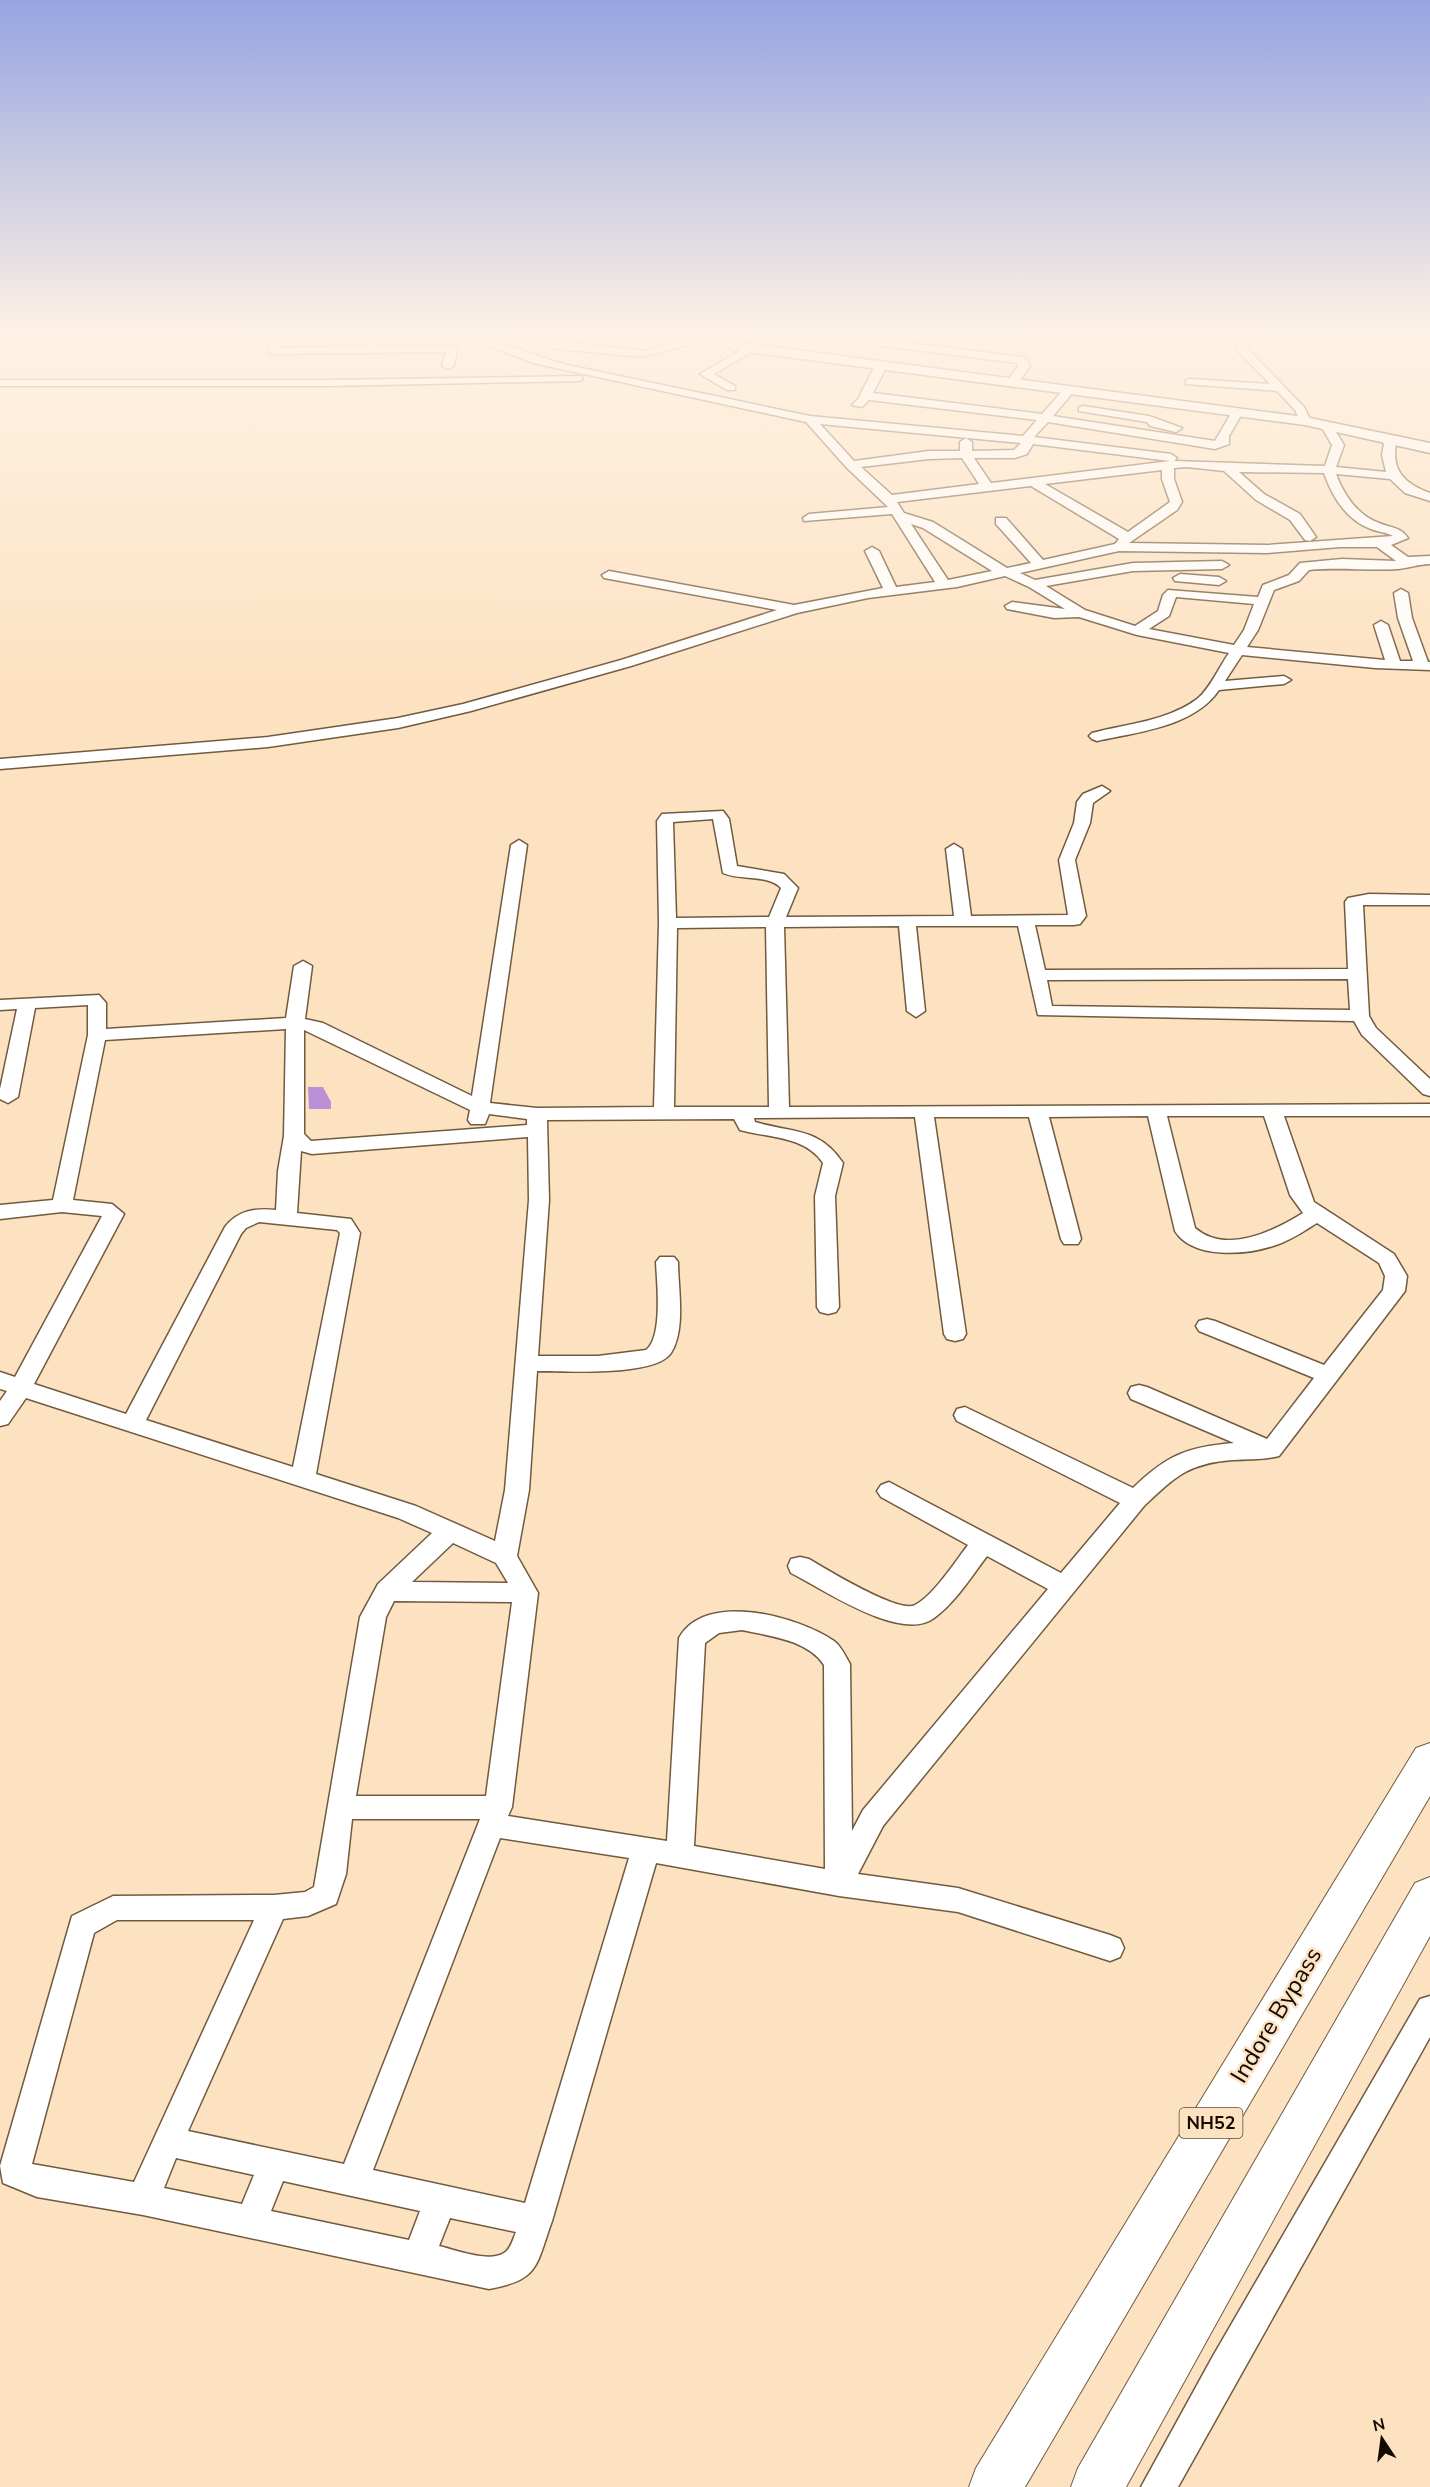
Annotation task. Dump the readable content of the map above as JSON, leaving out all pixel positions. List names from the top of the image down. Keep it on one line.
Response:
{"streets":{"highway":["Indore Bypass","NH52"]},"north":"top"}
